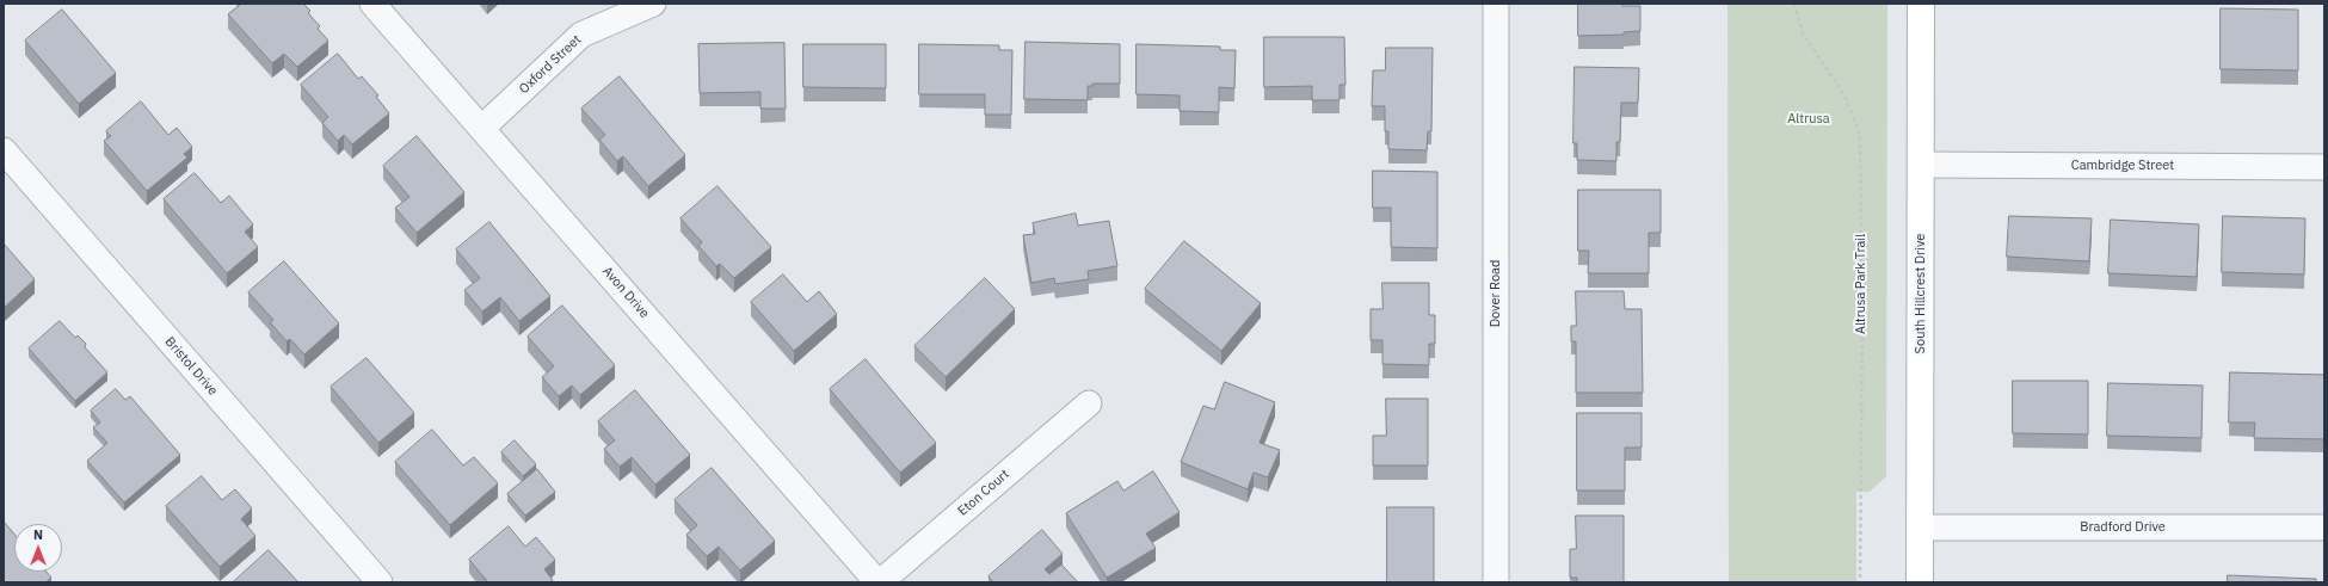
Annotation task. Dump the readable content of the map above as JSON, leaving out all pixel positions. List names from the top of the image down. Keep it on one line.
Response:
{"streets":{"street":["Oxford Street","Cambridge Street","Avon Drive","Dover Road","South Hillcrest Drive","Bristol Drive","Eton Court","Bradford Drive"],"path":["Altrusa Park Trail"]},"crossings":[["Oxford Street","Avon Drive"],["Cambridge Street","South Hillcrest Drive"],["Avon Drive","Eton Court"],["South Hillcrest Drive","Bradford Drive"]],"parks":["Altrusa"],"north":"top"}
